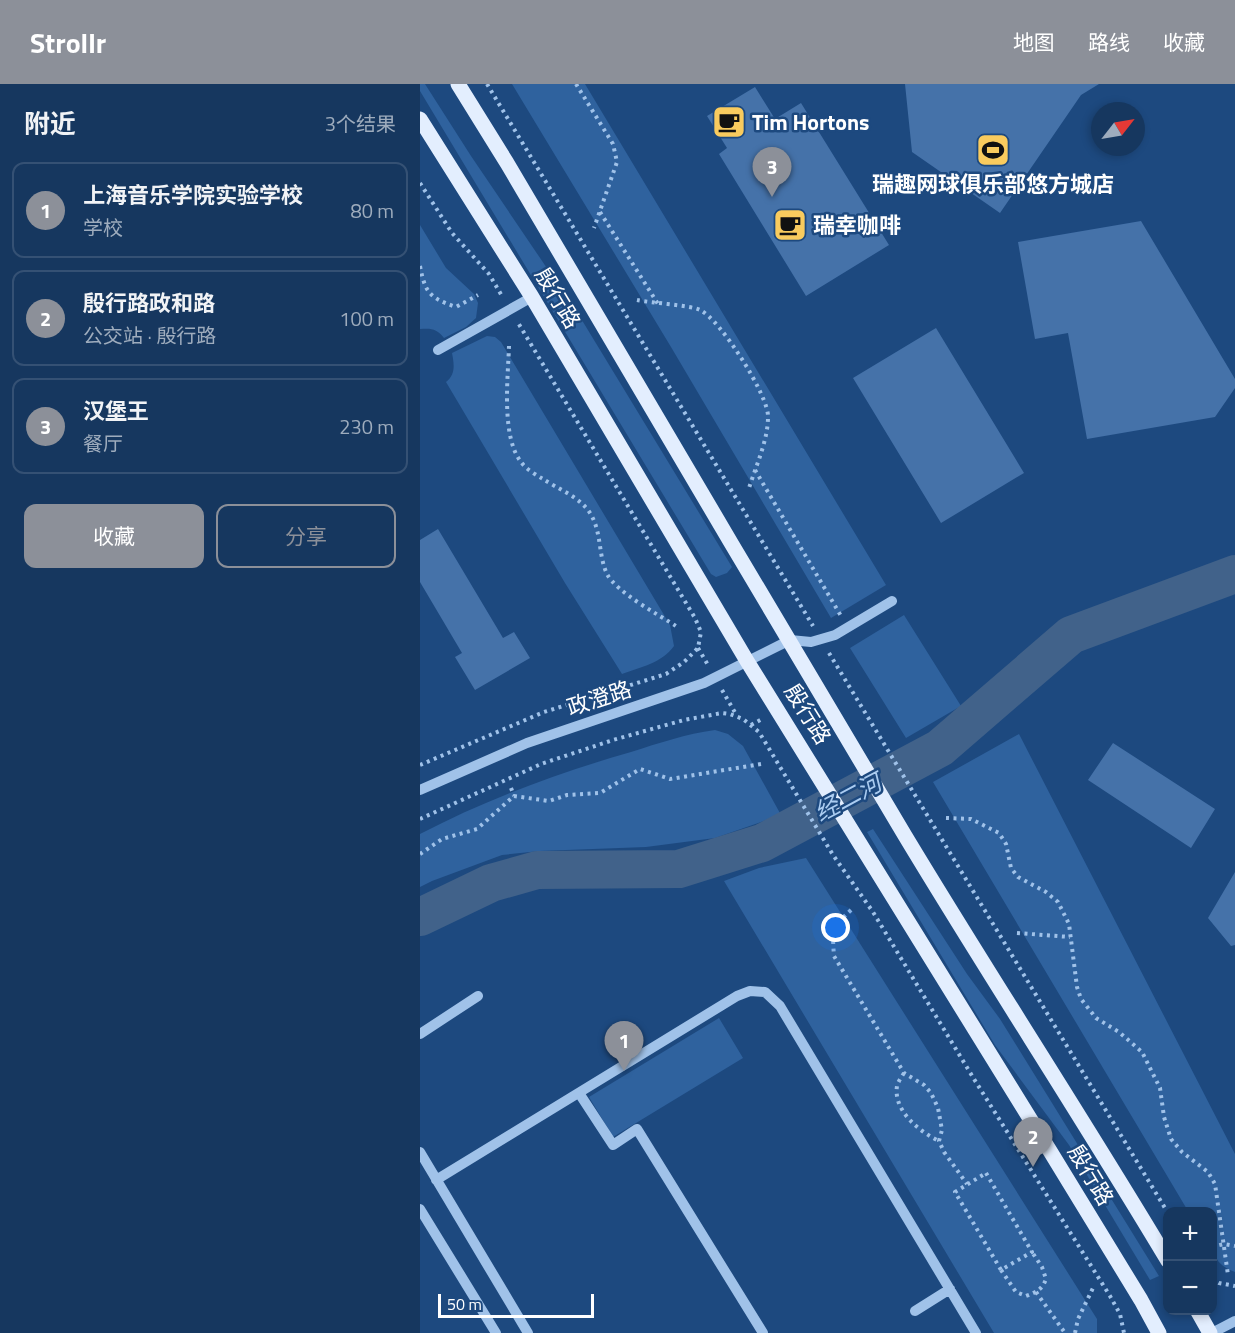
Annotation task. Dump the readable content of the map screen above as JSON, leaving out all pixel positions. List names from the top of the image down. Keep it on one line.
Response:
{"streets":{"main road":["殷行路"],"street":["政澄路"]},"crossings":[["殷行路","政澄路"]],"water":["经二河"],"places":{"cafe":["Tim Hortons","瑞幸咖啡"],"sports":["瑞趣网球俱乐部悠方城店"]},"scale_bar":"50 m","north":"top right","page":{"header":"Strollr","nav":["地图","路线","收藏"],"heading":["附近","3个结果"],"pins":["3","1","2"],"list":[{"mark":"1","name":"上海音乐学院实验学校","note":"学校","value":"80 m"},{"mark":"2","name":"殷行路政和路","note":"公交站 · 殷行路","value":"100 m"},{"mark":"3","name":"汉堡王","note":"餐厅","value":"230 m"}],"buttons":["收藏","分享"],"map_buttons":["+","−"],"scale":"50 m"}}
